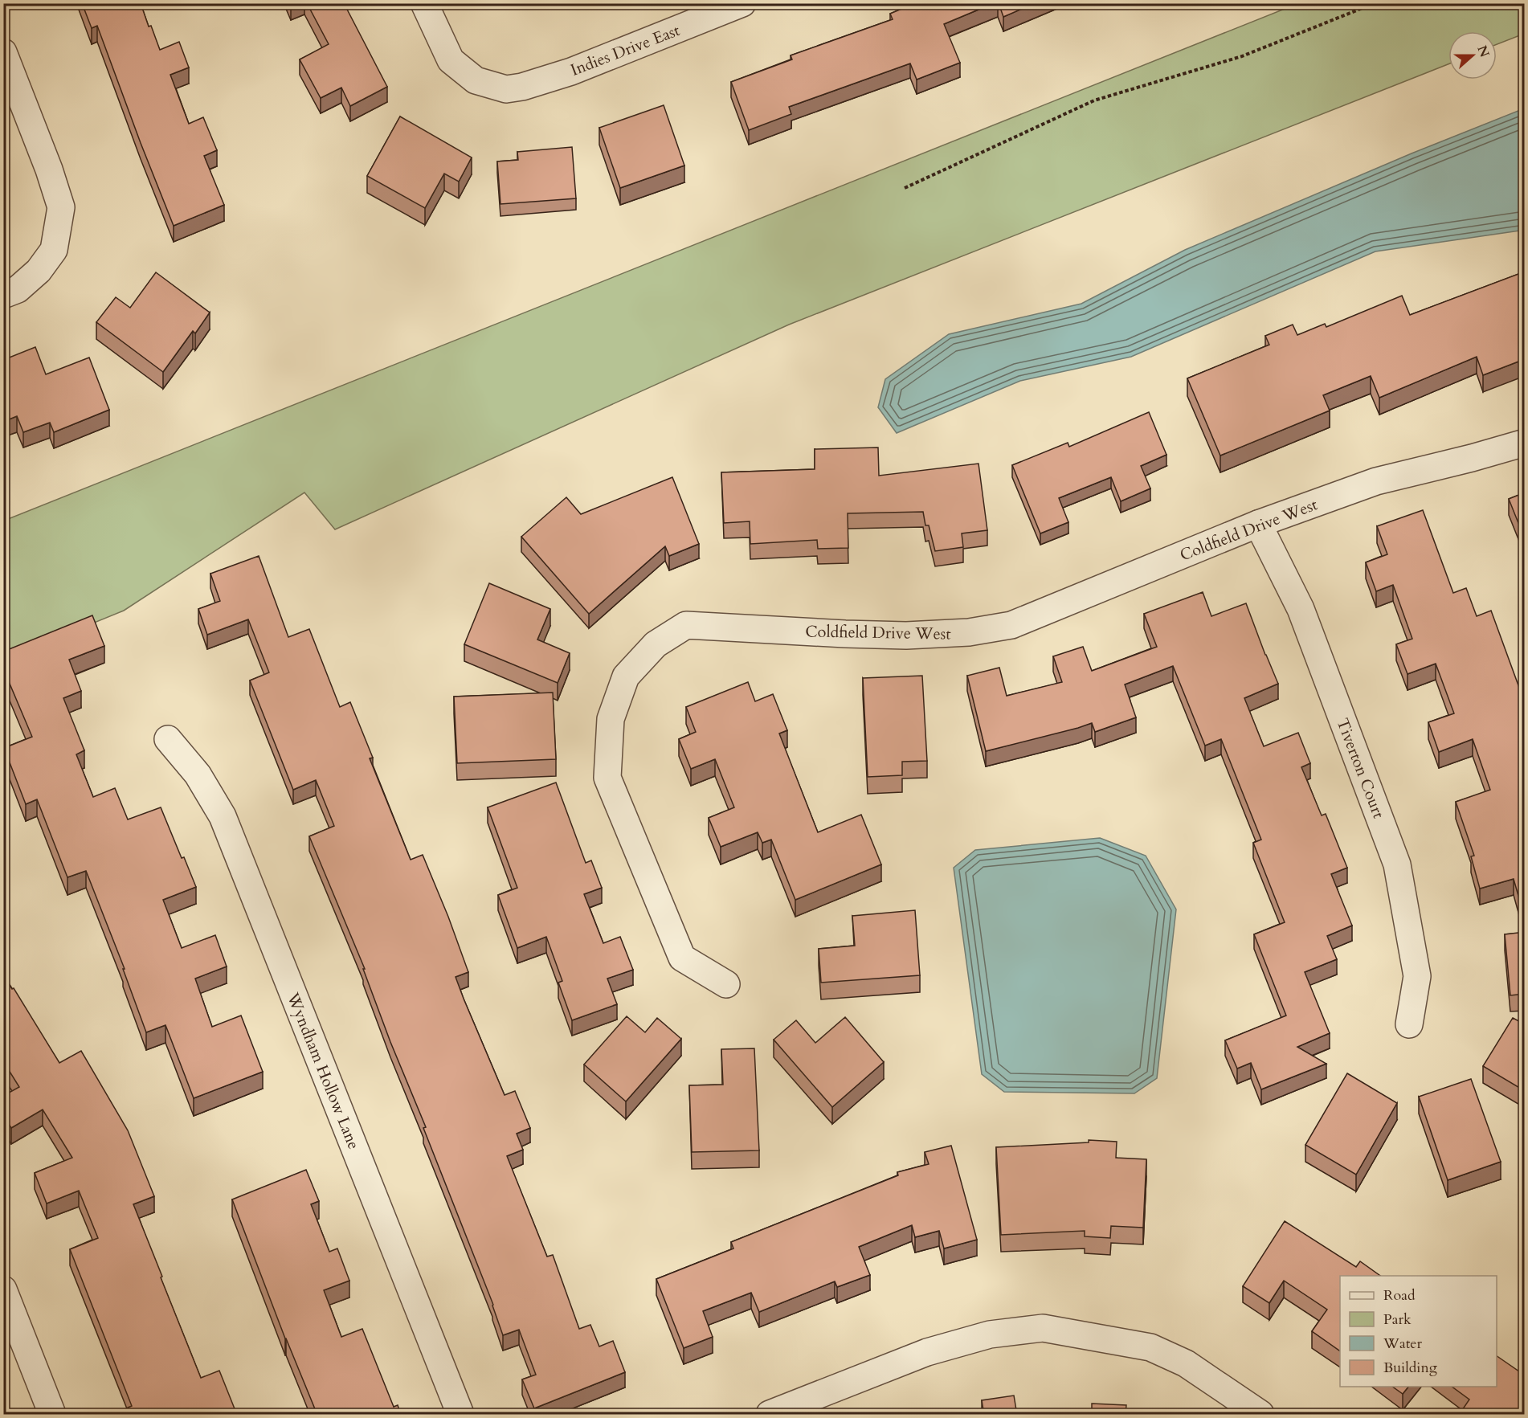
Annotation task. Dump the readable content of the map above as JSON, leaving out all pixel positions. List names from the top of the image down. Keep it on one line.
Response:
{"streets":{"street":["Indies Drive East","Coldfield Drive West","Tiverton Court","Wyndham Hollow Lane"]},"crossings":[["Coldfield Drive West","Tiverton Court"]],"legend":["Road","Park","Water","Building"],"north":"right"}
